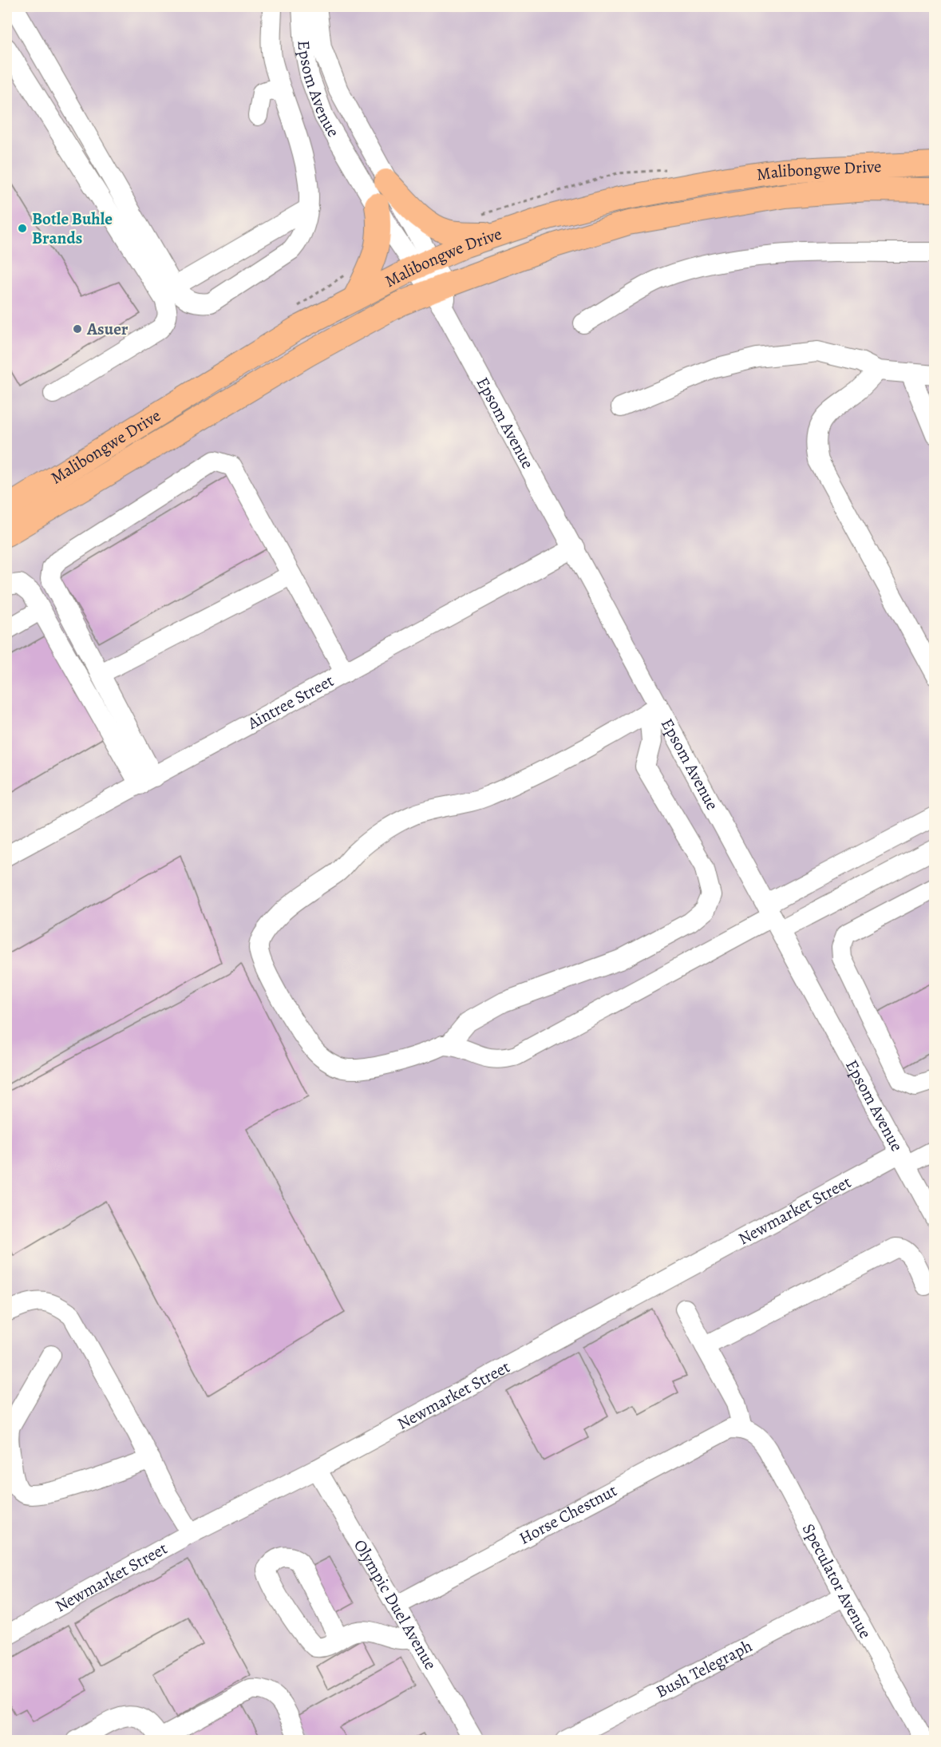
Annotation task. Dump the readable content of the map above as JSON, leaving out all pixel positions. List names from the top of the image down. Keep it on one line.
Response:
{"streets":{"main road":["Malibongwe Drive"],"street":["Epsom Avenue","Aintree Street","Newmarket Street","Horse Chestnut","Speculator Avenue","Olympic Duel Avenue","Bush Telegraph"]},"crossings":[["Epsom Avenue","Malibongwe Drive"],["Epsom Avenue","Aintree Street"],["Epsom Avenue","Newmarket Street"],["Newmarket Street","Olympic Duel Avenue"],["Horse Chestnut","Speculator Avenue"],["Horse Chestnut","Olympic Duel Avenue"],["Speculator Avenue","Bush Telegraph"]],"places":["Botle Buhle Brands","Asuer"]}
